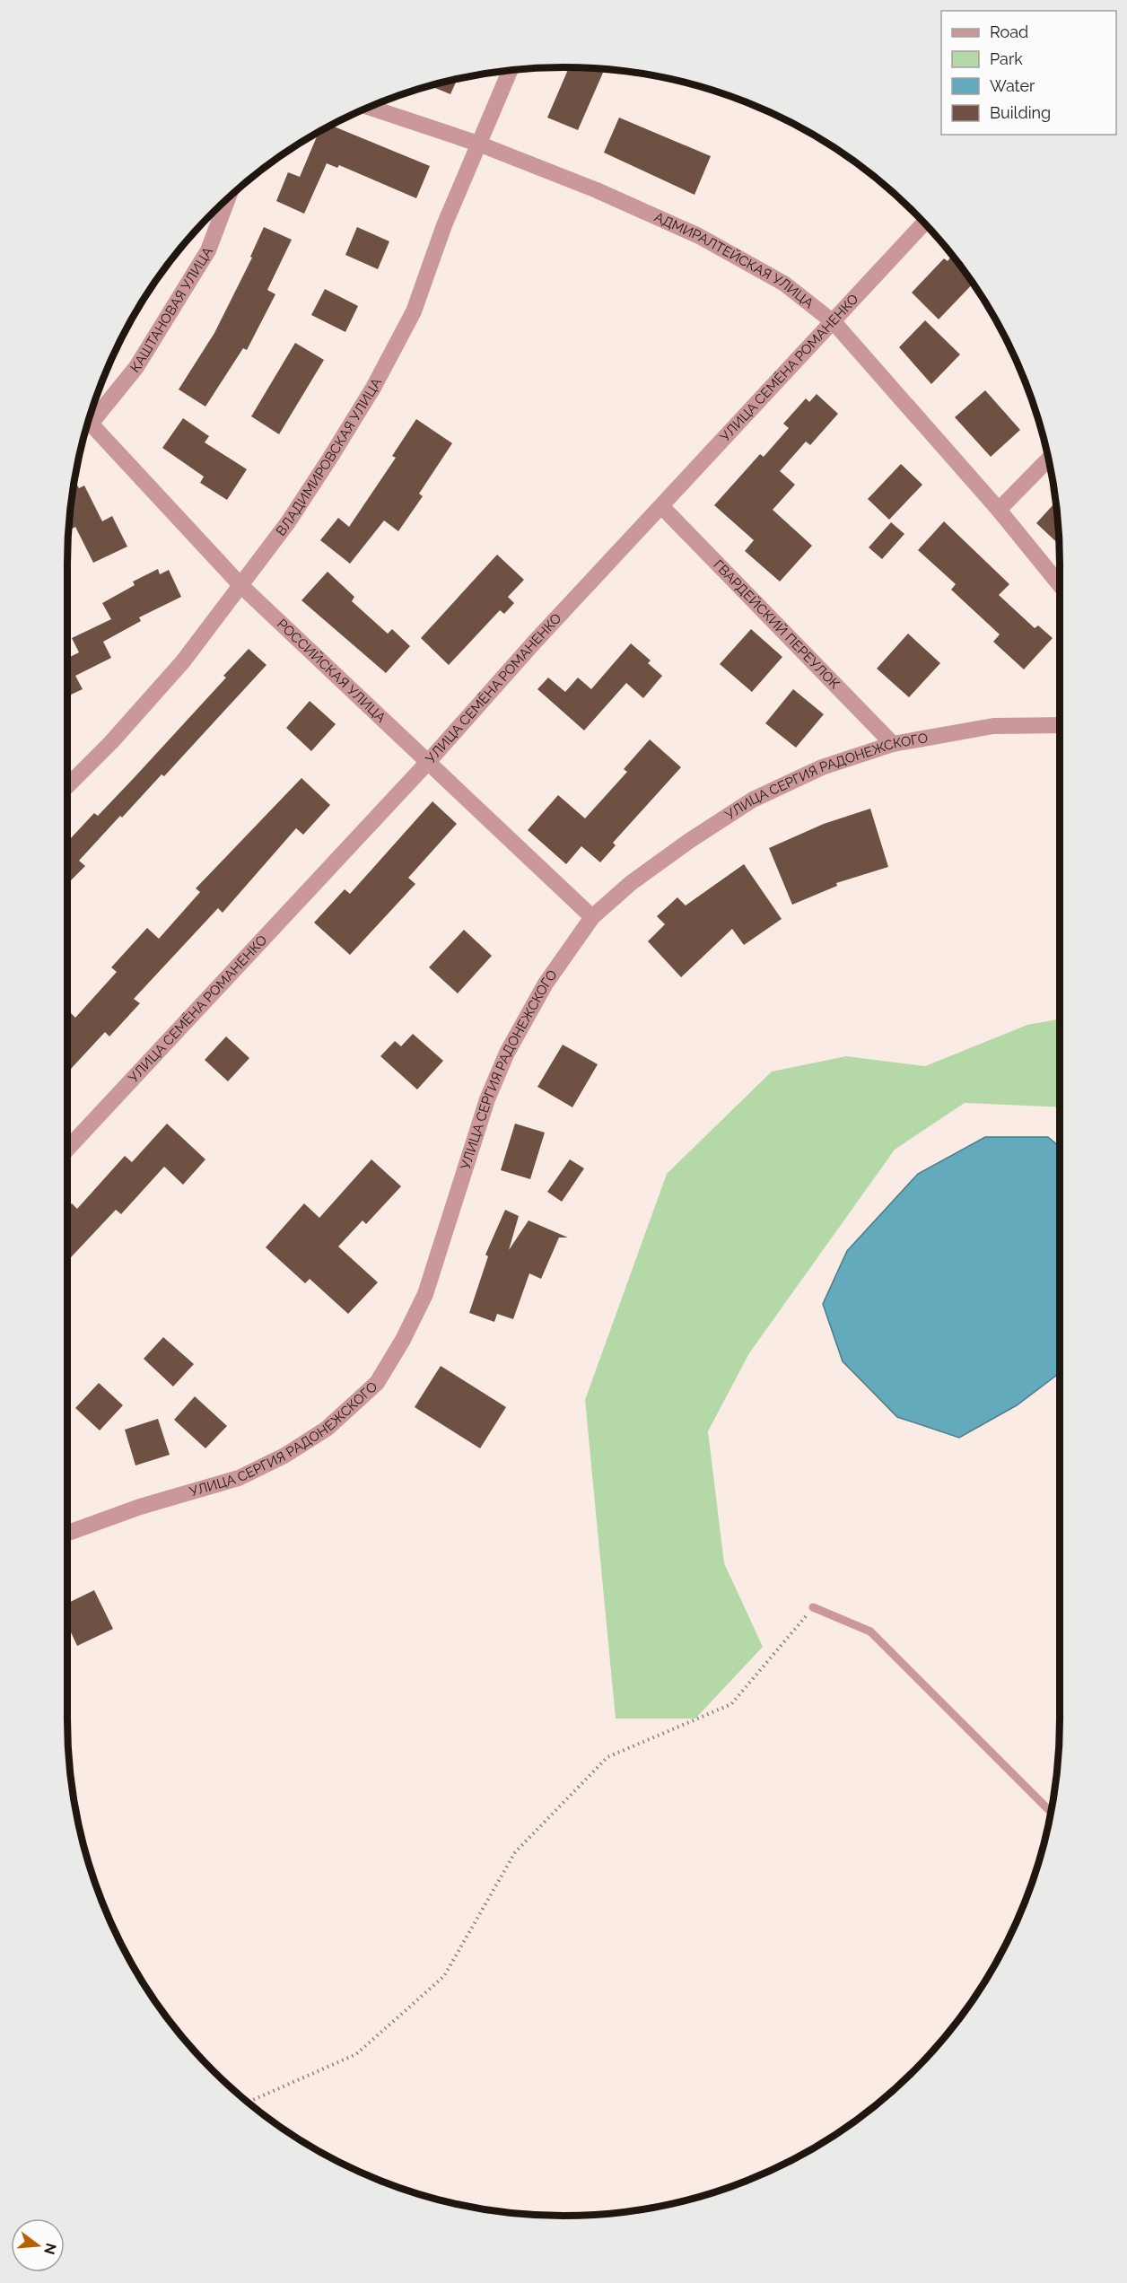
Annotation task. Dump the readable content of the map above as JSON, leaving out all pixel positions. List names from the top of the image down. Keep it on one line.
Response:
{"streets":{"street":["АДМИРАЛТЕЙСКАЯ УЛИЦА","КАШТАНОВАЯ УЛИЦА","УЛИЦА СЕМЁНА РОМАНЕНКО","ВЛАДИМИРОВСКАЯ УЛИЦА","ГВАРДЕЙСКИЙ ПЕРЕУЛОК","РОССИЙСКАЯ УЛИЦА","УЛИЦА СЕРГИЯ РАДОНЕЖСКОГО"]},"crossings":[["АДМИРАЛТЕЙСКАЯ УЛИЦА","УЛИЦА СЕМЁНА РОМАНЕНКО"],["АДМИРАЛТЕЙСКАЯ УЛИЦА","ВЛАДИМИРОВСКАЯ УЛИЦА"],["УЛИЦА СЕМЁНА РОМАНЕНКО","ГВАРДЕЙСКИЙ ПЕРЕУЛОК"],["УЛИЦА СЕМЁНА РОМАНЕНКО","РОССИЙСКАЯ УЛИЦА"],["ВЛАДИМИРОВСКАЯ УЛИЦА","РОССИЙСКАЯ УЛИЦА"],["ГВАРДЕЙСКИЙ ПЕРЕУЛОК","УЛИЦА СЕРГИЯ РАДОНЕЖСКОГО"],["РОССИЙСКАЯ УЛИЦА","УЛИЦА СЕРГИЯ РАДОНЕЖСКОГО"]],"legend":["Road","Park","Water","Building"],"north":"right"}
